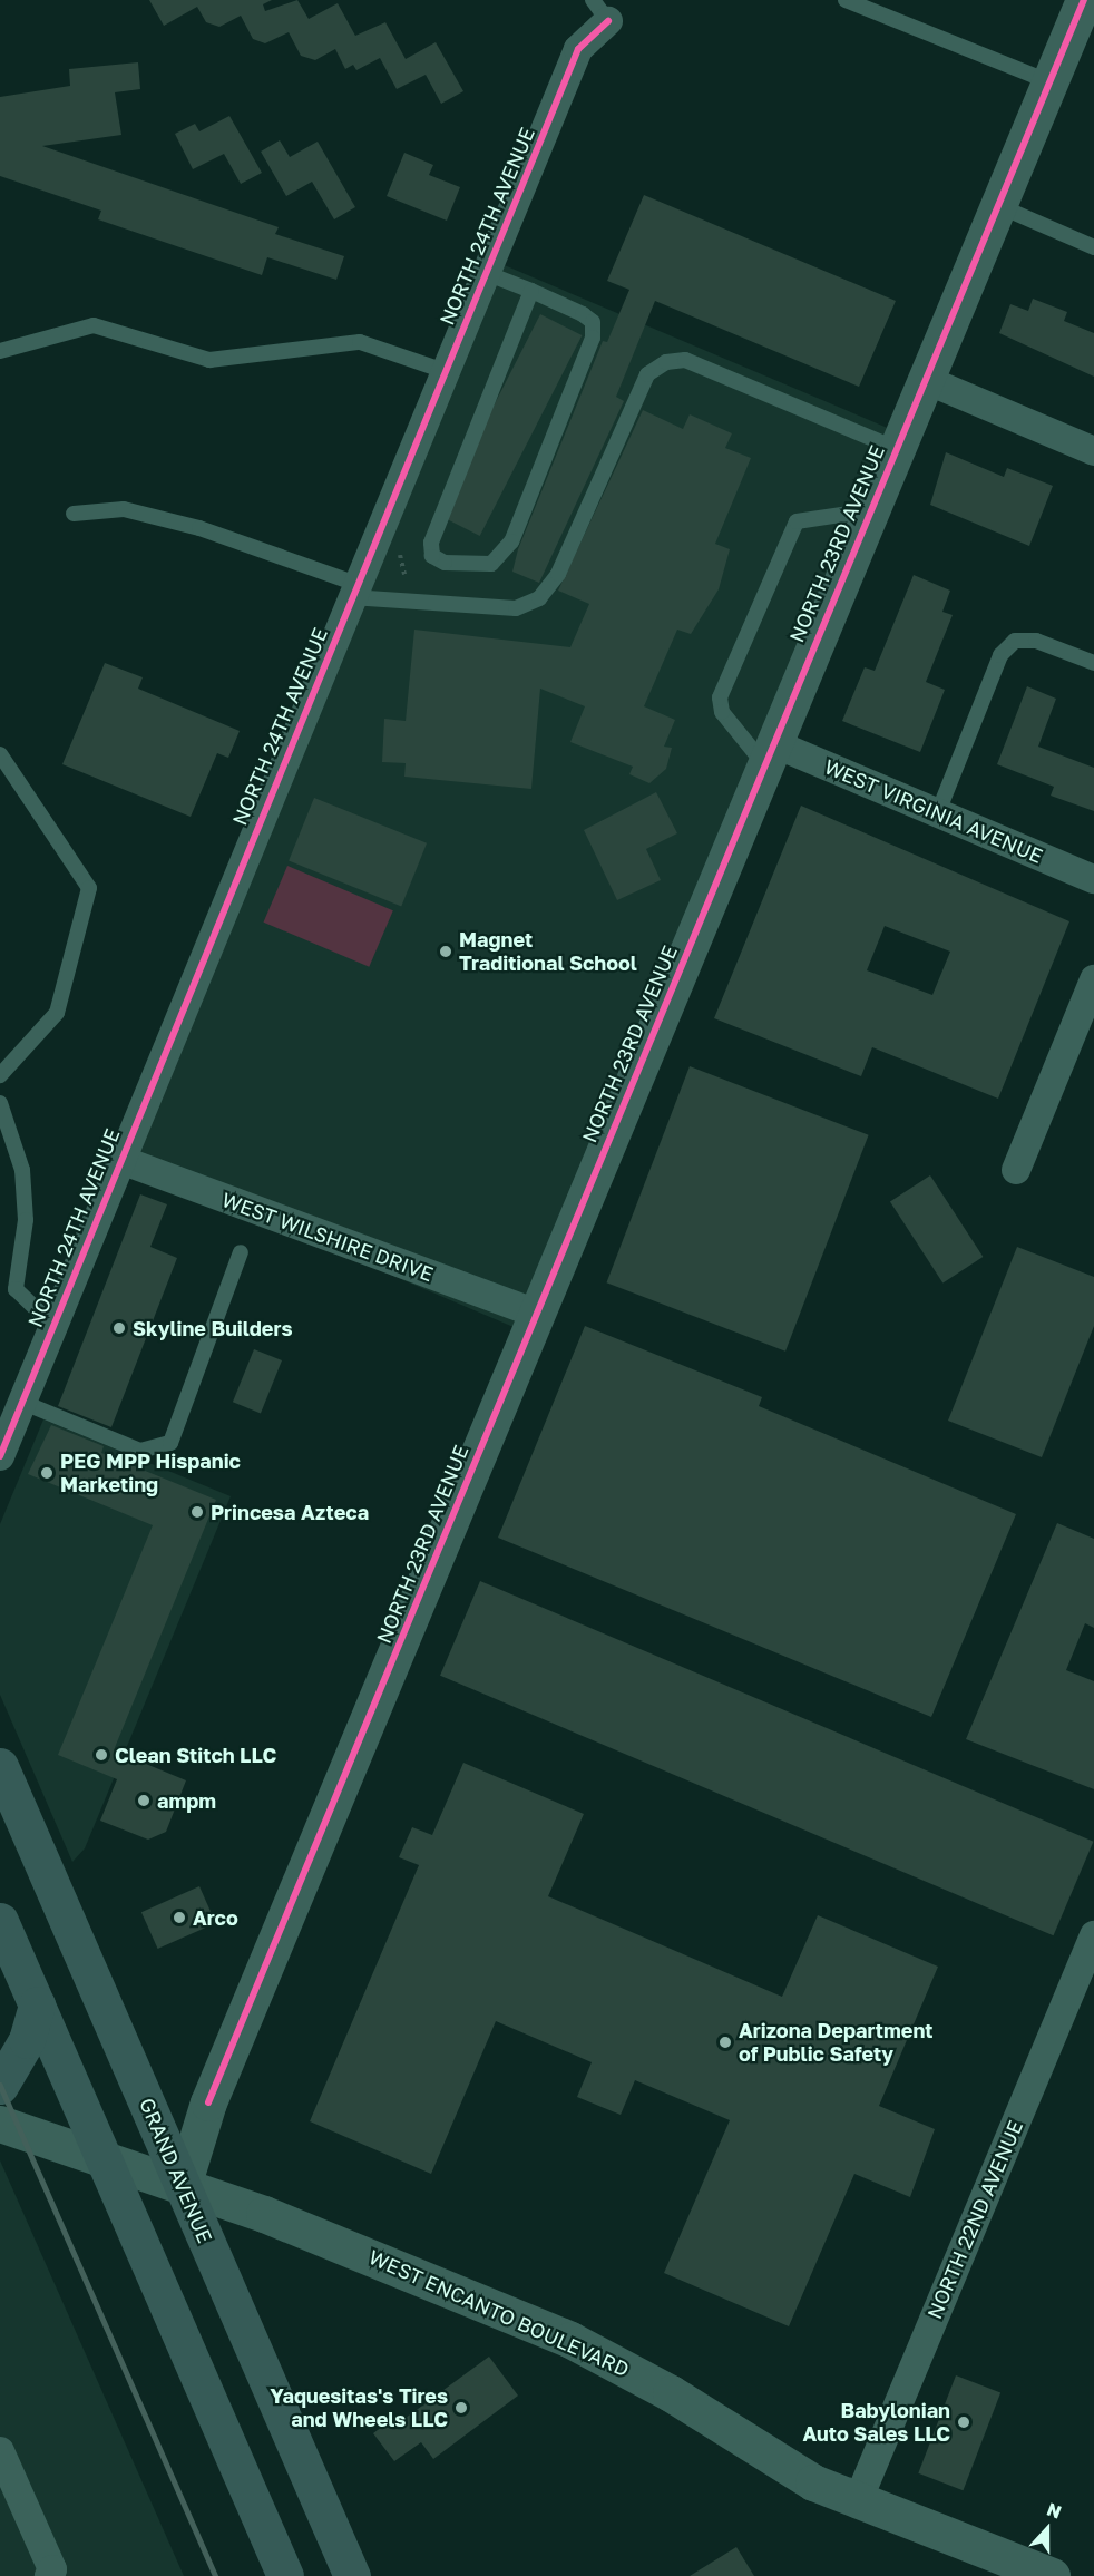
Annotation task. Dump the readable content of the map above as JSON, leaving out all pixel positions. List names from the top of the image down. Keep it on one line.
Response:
{"streets":{"main road":["GRAND AVENUE"],"street":["NORTH 24TH AVENUE","NORTH 23RD AVENUE","WEST VIRGINIA AVENUE","WEST WILSHIRE DRIVE","NORTH 22ND AVENUE","WEST ENCANTO BOULEVARD"]},"crossings":[["NORTH 24TH AVENUE","WEST WILSHIRE DRIVE"],["NORTH 23RD AVENUE","WEST VIRGINIA AVENUE"],["NORTH 23RD AVENUE","WEST WILSHIRE DRIVE"],["NORTH 23RD AVENUE","GRAND AVENUE"],["NORTH 23RD AVENUE","WEST ENCANTO BOULEVARD"],["GRAND AVENUE","WEST ENCANTO BOULEVARD"],["NORTH 22ND AVENUE","WEST ENCANTO BOULEVARD"]],"places":["Magnet Traditional School","Skyline Builders","PEG MPP Hispanic Marketing","Princesa Azteca","Clean Stitch LLC","ampm","Arco","Arizona Department of Public Safety","Yaquesitas's Tires and Wheels LLC","Babylonian Auto Sales LLC"],"north":"top"}
